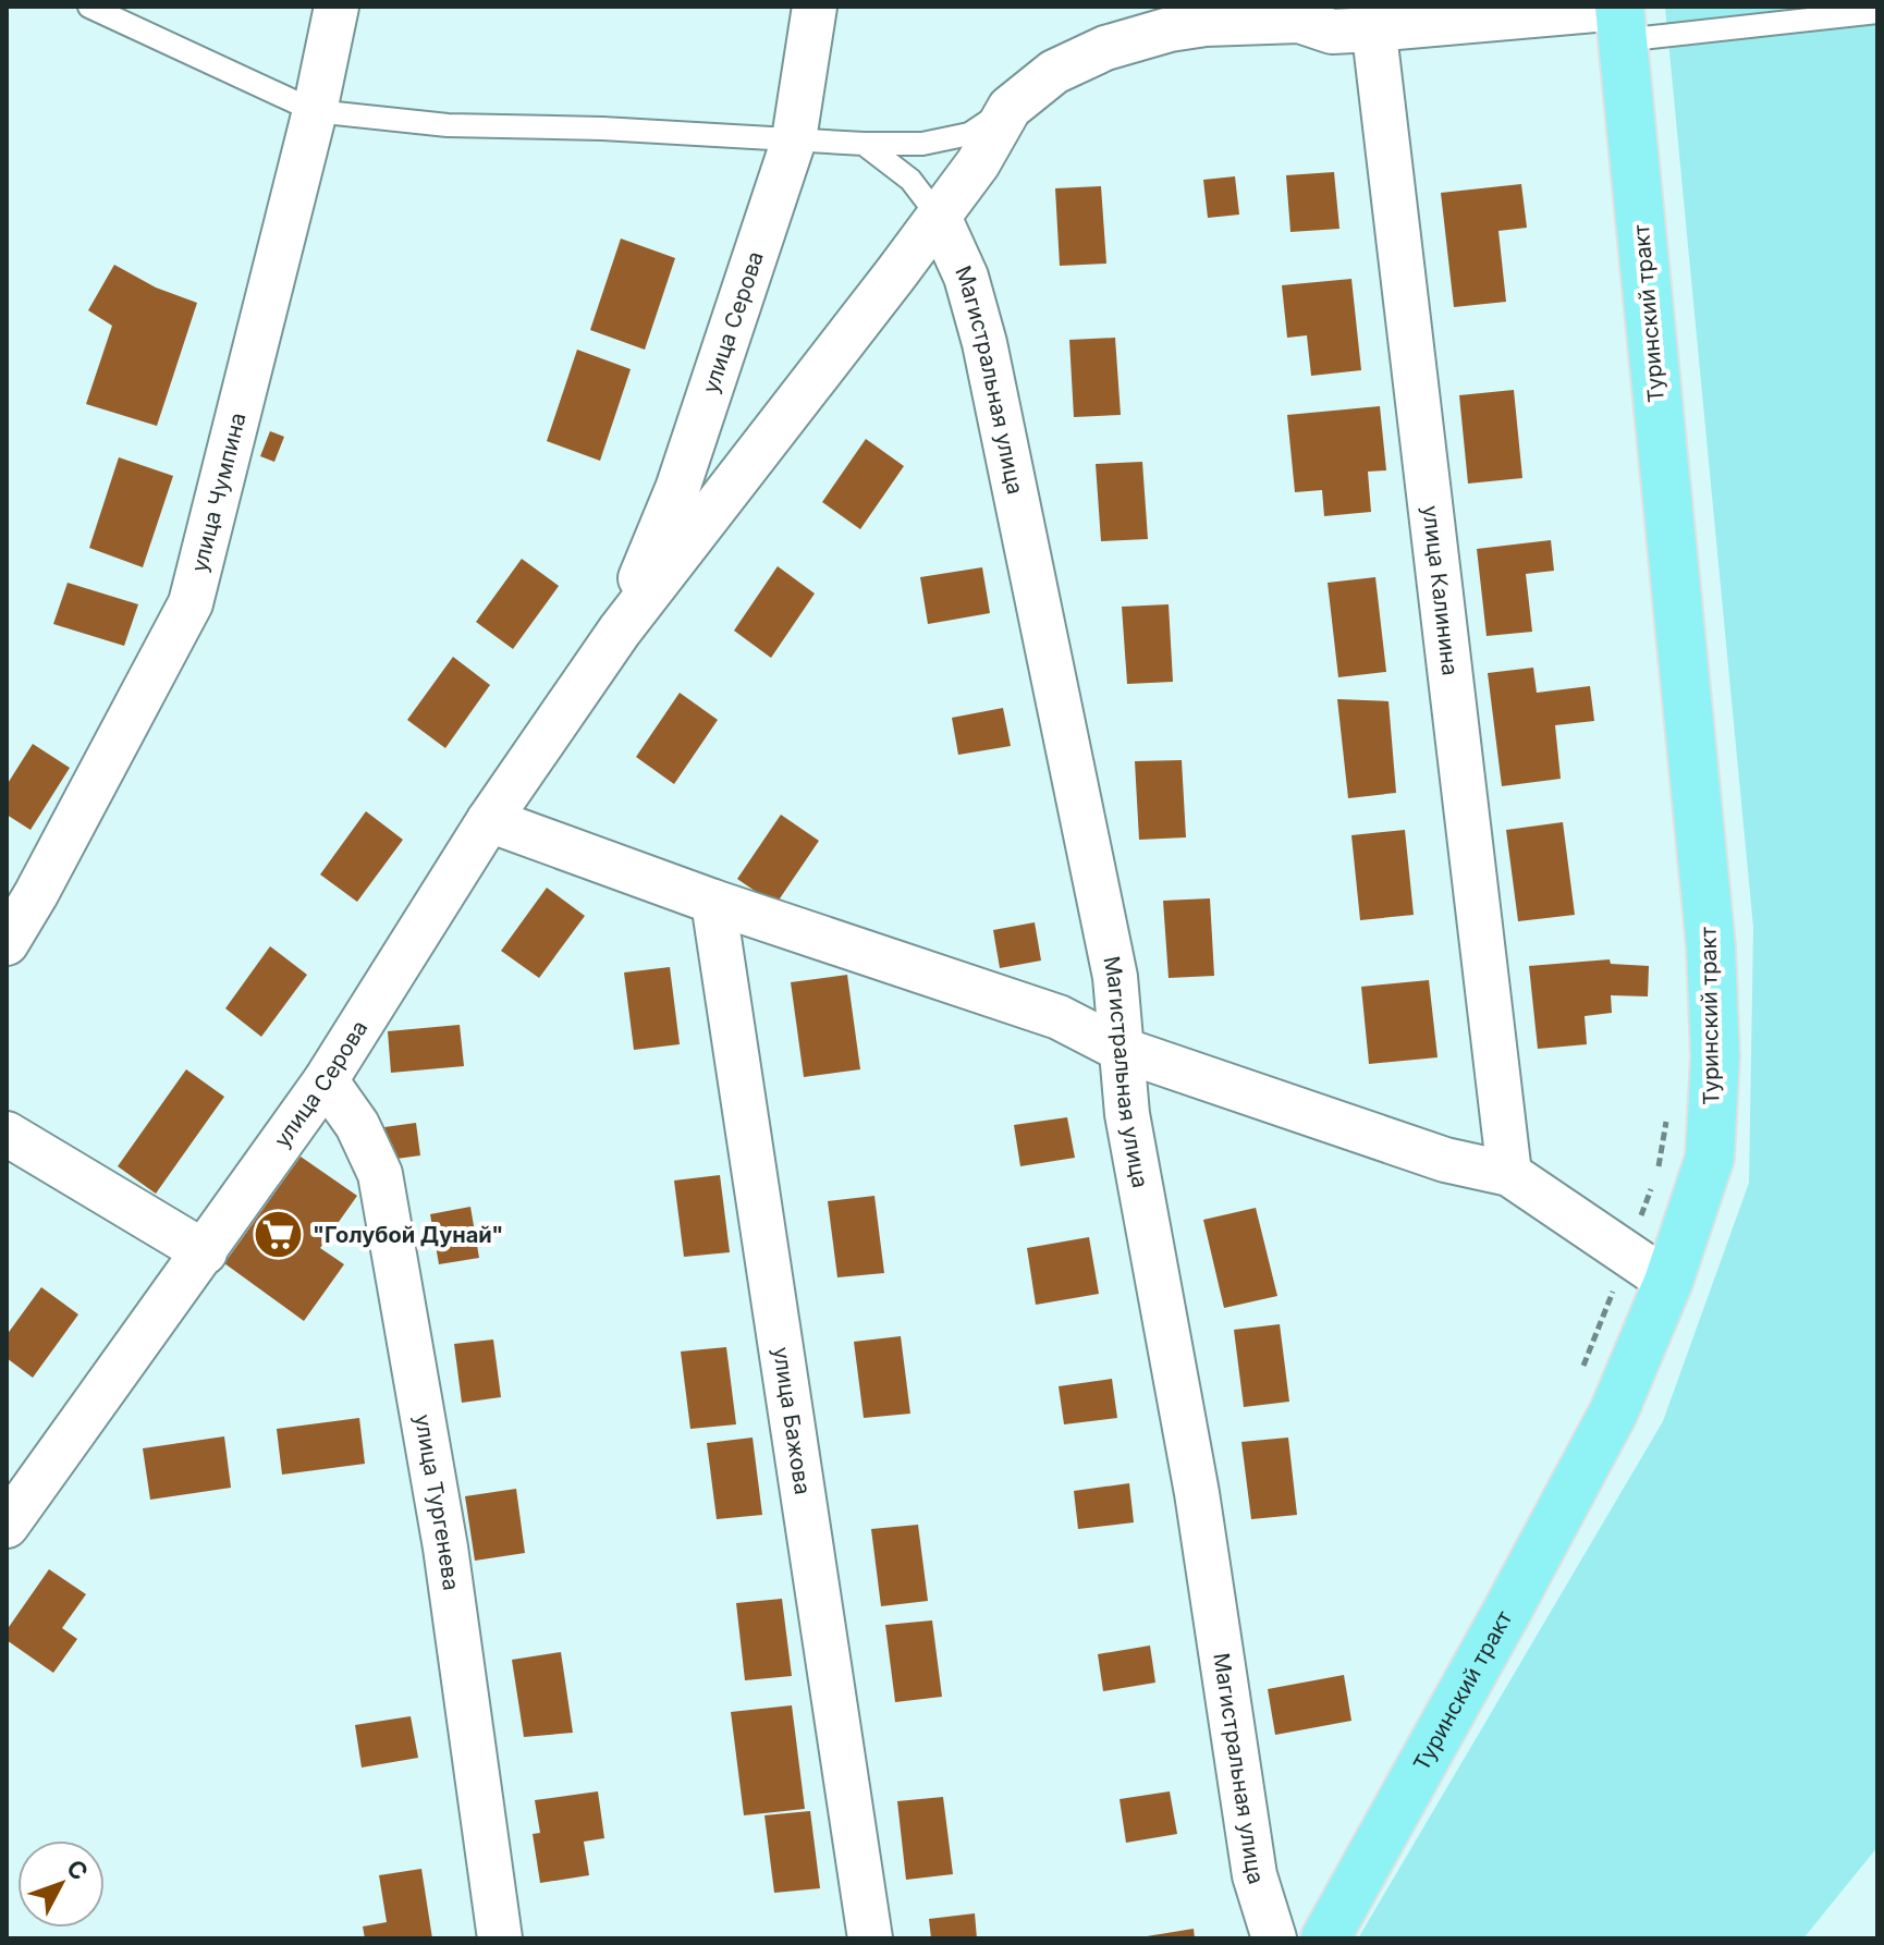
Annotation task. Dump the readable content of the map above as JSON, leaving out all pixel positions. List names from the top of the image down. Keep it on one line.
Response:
{"streets":{"main road":["Туринский тракт"],"street":["улица Серова","Магистральная улица","улица Чумпина","улица Калинина","улица Бажова","улица Тургенева"]},"crossings":[["улица Серова","Магистральная улица"],["улица Серова","улица Тургенева"]],"places":{"supermarket":["\"Голубой Дунай\""]},"north":"top right"}
